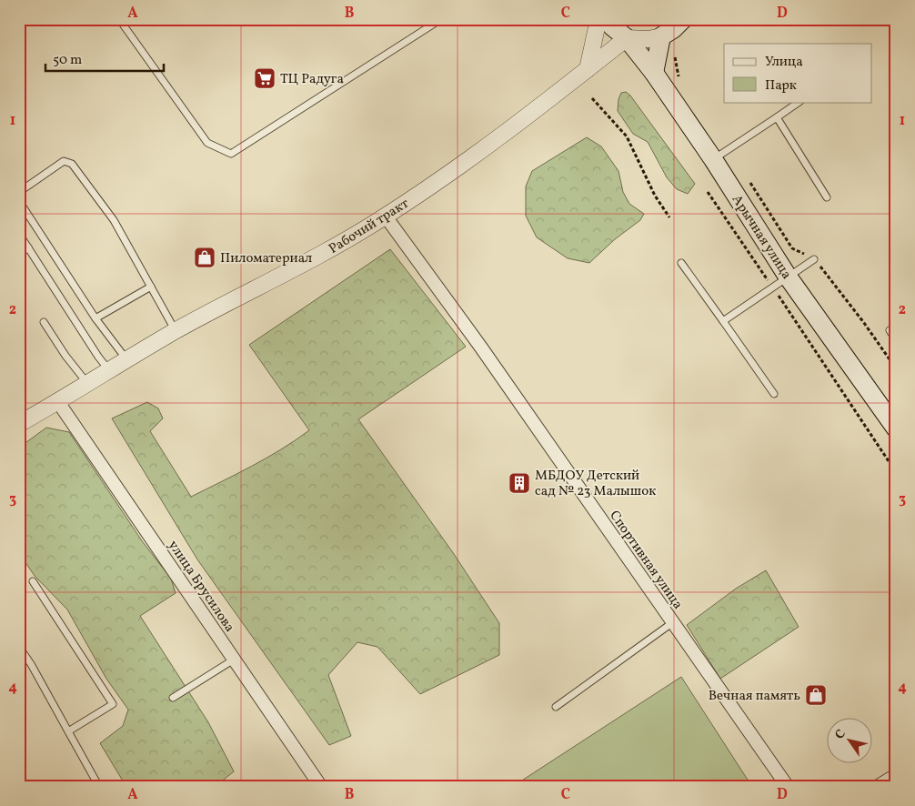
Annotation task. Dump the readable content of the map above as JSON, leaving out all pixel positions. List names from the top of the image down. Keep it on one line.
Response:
{"streets":{"main road":["Арычная улица"],"street":["Рабочий тракт","Спортивная улица","улица Брусилова"]},"crossings":[["Рабочий тракт","Арычная улица"],["Рабочий тракт","Спортивная улица"],["Рабочий тракт","улица Брусилова"]],"places":{"supermarket":["ТЦ Радуга"],"shop":["Пиломатериал","Вечная память"],"building":["МБДОУ Детский сад № 23 Малышок"]},"legend":["Улица","Парк"],"scale_bar":"50 m","north":"top left","grid":{"columns":["A","B","C","D"],"rows":["1","2","3","4"]}}
